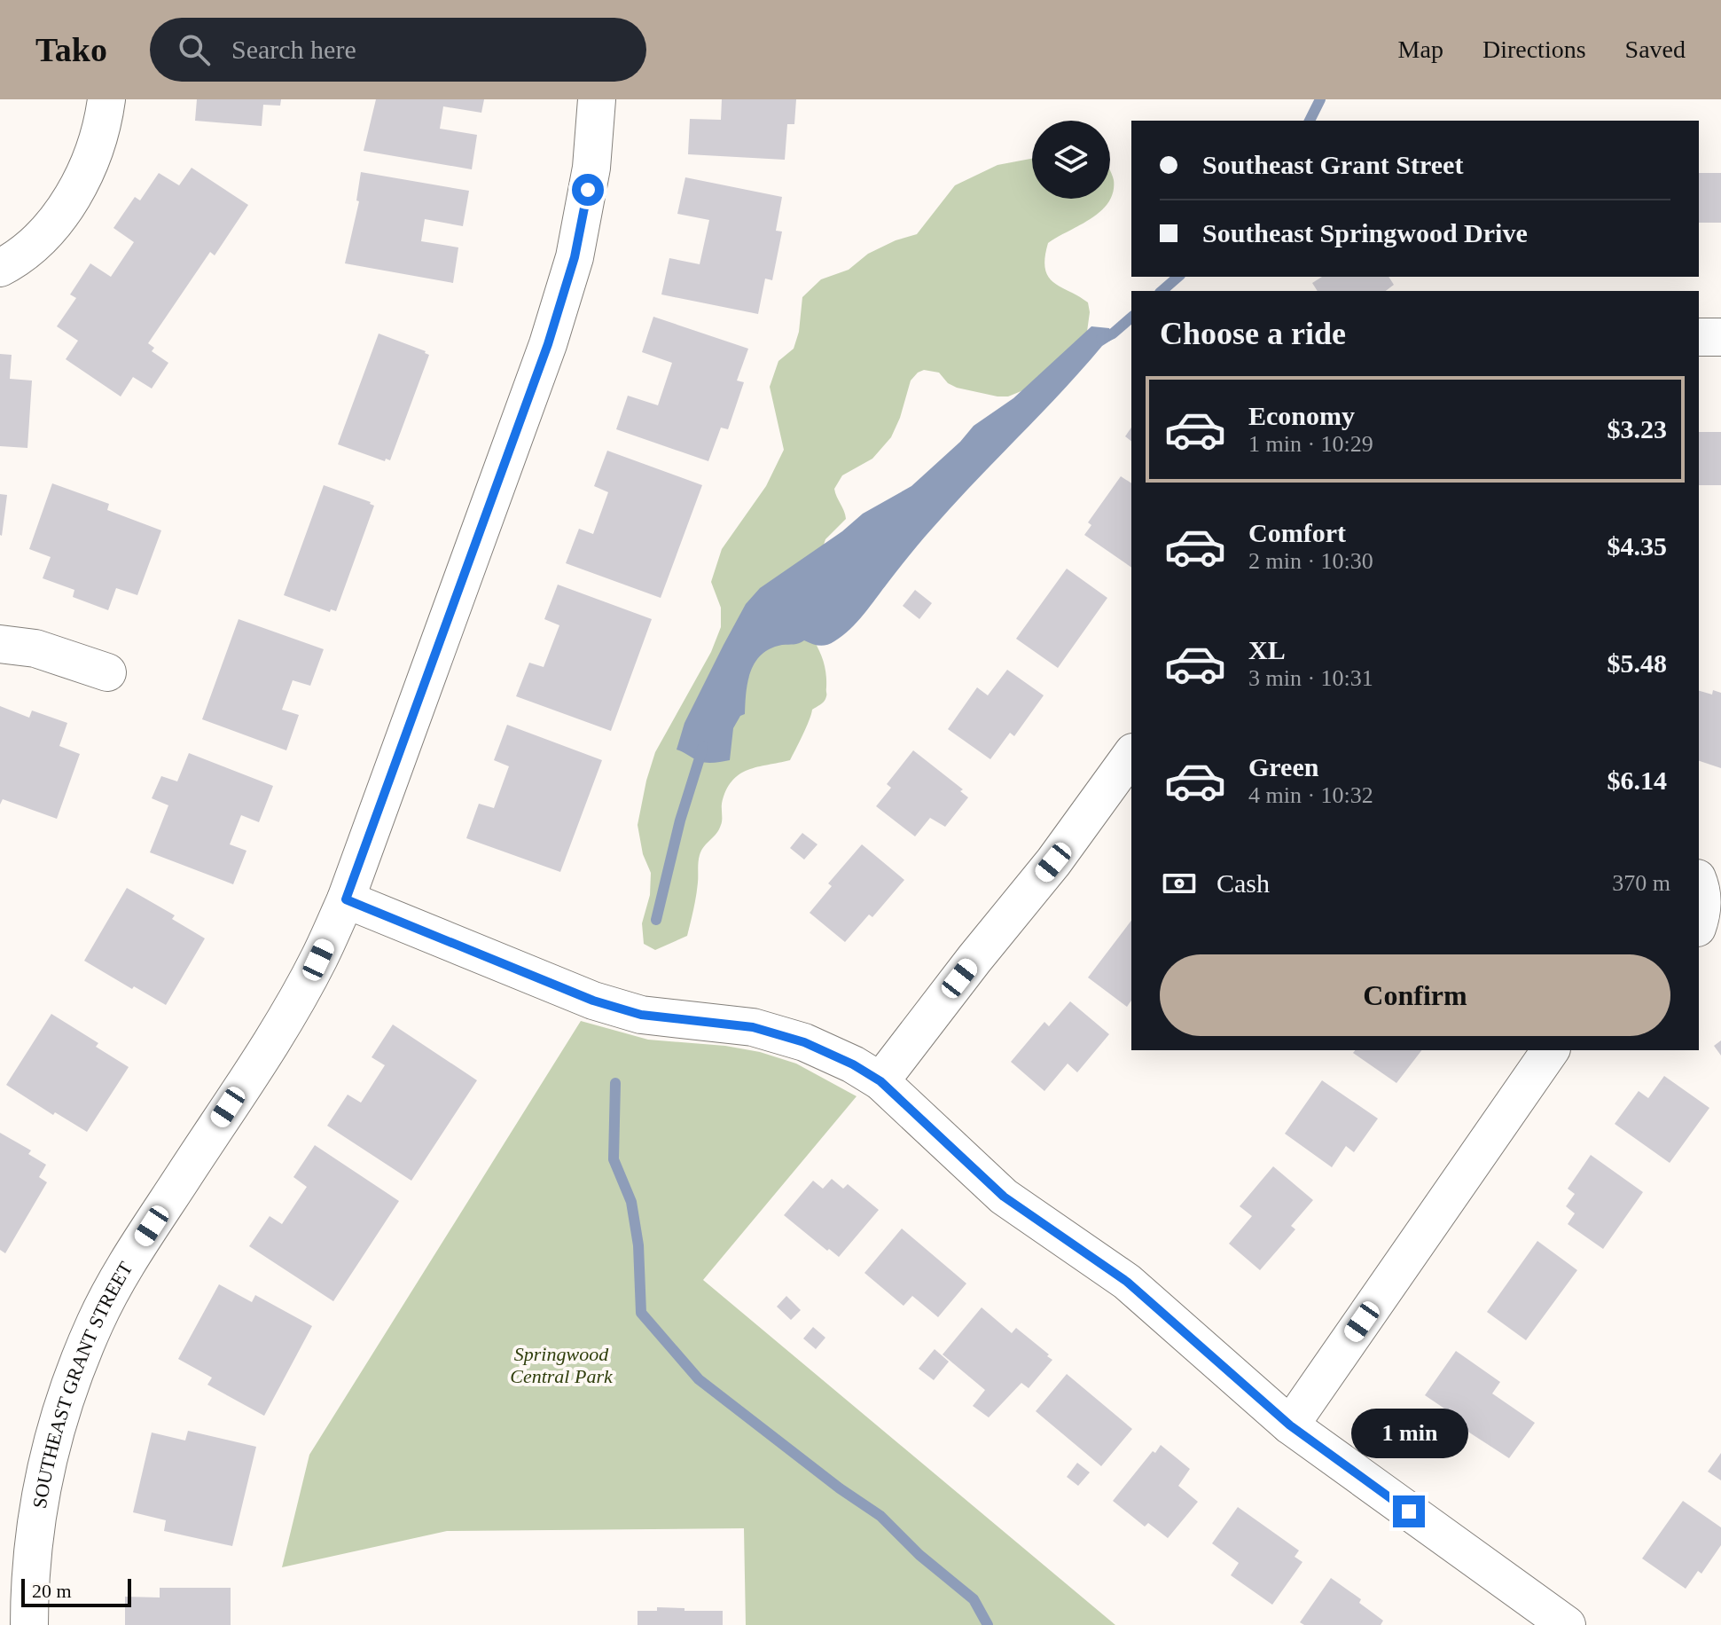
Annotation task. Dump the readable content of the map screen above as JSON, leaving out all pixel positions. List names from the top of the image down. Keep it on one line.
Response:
{"streets":{"street":["SOUTHEAST GRANT STREET"]},"parks":["Springwood Central Park"],"scale_bar":"20 m","page":{"header":"Tako","search":"Search here","nav":["Map","Directions","Saved"],"banner":["Southeast Grant Street","Southeast Springwood Drive"],"heading":"Choose a ride","list":[{"name":"Economy","note":"1 min · 10:29","value":"$3.23"},{"name":"Comfort","note":"2 min · 10:30","value":"$4.35"},{"name":"XL","note":"3 min · 10:31","value":"$5.48"},{"name":"Green","note":"4 min · 10:32","value":"$6.14"}],"pay":["Cash","370 m"],"buttons":"Confirm","bubble":"1 min","scale":"20 m"}}
